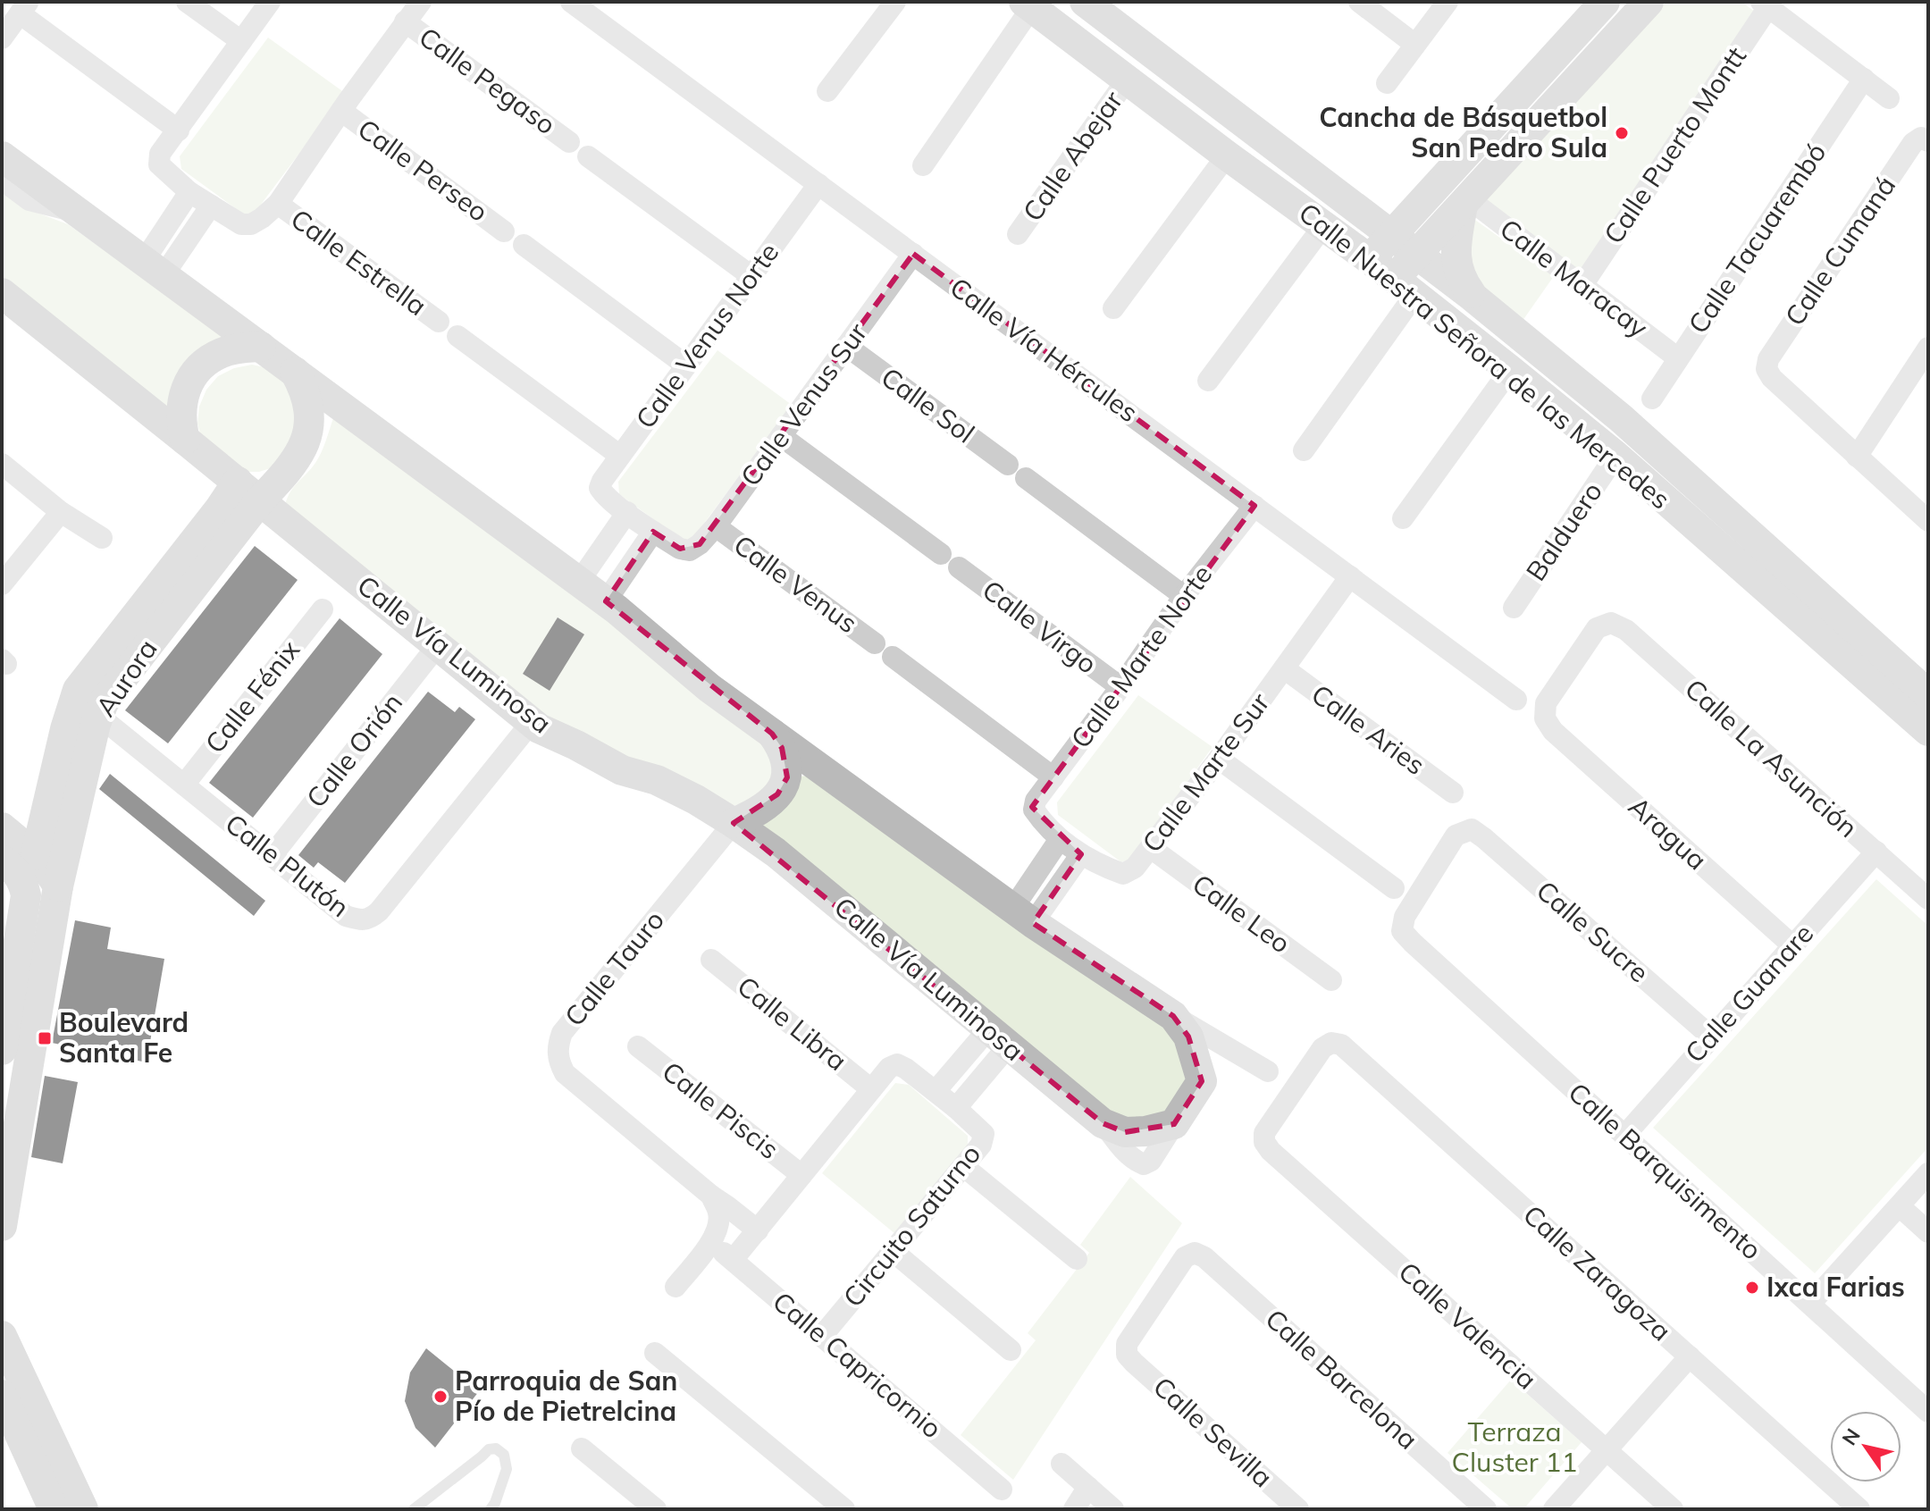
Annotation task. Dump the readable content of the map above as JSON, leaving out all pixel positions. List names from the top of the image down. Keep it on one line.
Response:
{"streets":{"street":["Calle Pegaso","Calle Puerto Montt","Calle Abejar","Calle Perseo","Calle Tacuarembó","Calle Cumaná","Calle Estrella","Calle Maracay","Calle Venus Norte","Calle Vía Hércules","Calle Nuestra Señora de las Mercedes","Calle Venus Sur","Calle Sol","Balduero","Calle Venus","Calle Virgo","Calle Vía Luminosa","Calle Marte Norte","Aurora","Calle Fénix","Calle Aries","Calle Orión","Calle La Asunción","Calle Marte Sur","Aragua","Calle Plutón","Calle Leo","Calle Sucre","Calle Tauro","Calle Guanare","Calle Libra","Calle Piscis","Calle Barquisimento","Circuito Saturno","Calle Zaragoza","Calle Valencia","Calle Capricornio","Calle Barcelona","Calle Sevilla"]},"crossings":[["Calle Puerto Montt","Calle Maracay"],["Calle Abejar","Calle Nuestra Señora de las Mercedes"],["Calle Tacuarembó","Calle Maracay"],["Calle Venus Norte","Calle Vía Hércules"],["Calle Vía Hércules","Calle Venus Sur"],["Calle Vía Hércules","Calle Marte Norte"],["Calle Vía Hércules","Calle Marte Sur"],["Calle Nuestra Señora de las Mercedes","Balduero"],["Calle Venus Sur","Calle Sol"],["Calle Venus Sur","Calle Venus"],["Calle Sol","Calle Marte Norte"],["Calle Virgo","Calle Marte Norte"],["Calle Vía Luminosa","Aurora"],["Calle Vía Luminosa","Calle Orión"],["Calle Vía Luminosa","Calle Plutón"],["Calle Vía Luminosa","Calle Tauro"],["Calle Marte Norte","Calle Marte Sur"],["Aurora","Calle Plutón"],["Calle Fénix","Calle Plutón"],["Calle Aries","Calle Marte Sur"],["Calle Orión","Calle Plutón"],["Calle La Asunción","Aragua"],["Calle La Asunción","Calle Guanare"],["Calle Marte Sur","Calle Leo"],["Aragua","Calle Guanare"],["Calle Sucre","Calle Guanare"],["Calle Sucre","Calle Barquisimento"],["Calle Tauro","Circuito Saturno"],["Calle Guanare","Calle Barquisimento"],["Calle Libra","Circuito Saturno"],["Calle Piscis","Circuito Saturno"],["Circuito Saturno","Calle Capricornio"],["Calle Zaragoza","Calle Valencia"],["Calle Barcelona","Calle Sevilla"]],"parks":["Terraza Cluster 11"],"places":{"other":["Cancha de Básquetbol San Pedro Sula","Ixca Farias","Parroquia de San Pío de Pietrelcina"],"transit":["Boulevard Santa Fe"]},"north":"top left"}
